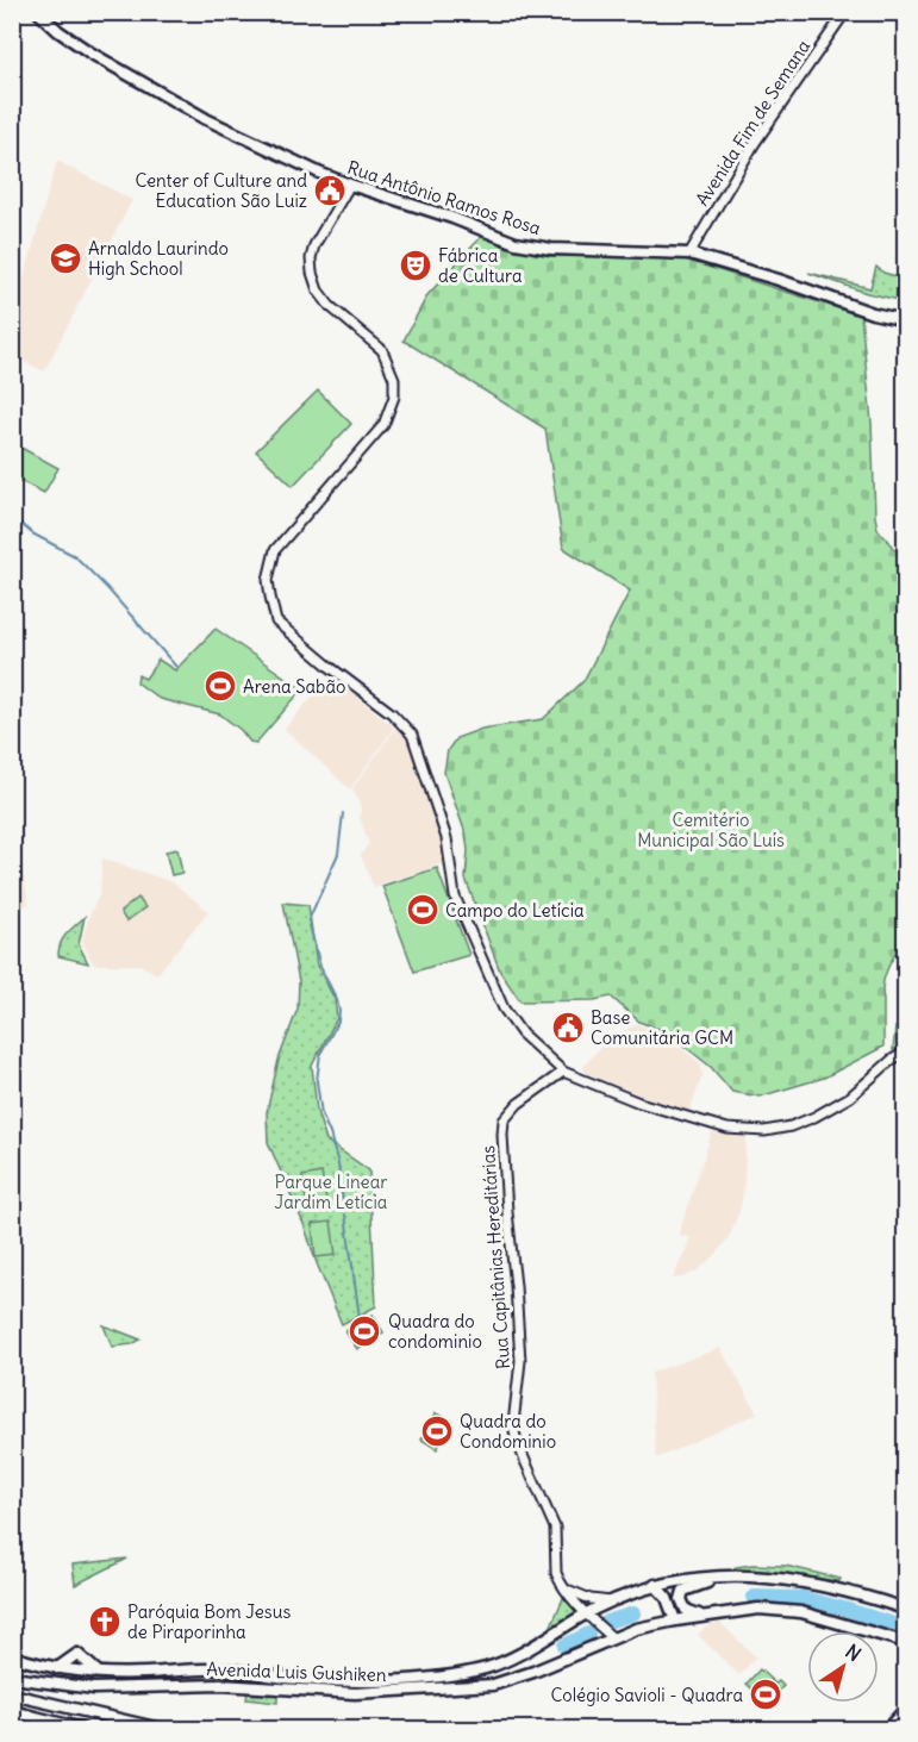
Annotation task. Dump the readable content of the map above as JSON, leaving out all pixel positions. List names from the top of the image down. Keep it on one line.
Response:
{"streets":{"main road":["Rua Antônio Ramos Rosa","Avenida Luis Gushiken"],"street":["Avenida Fim de Semana","Rua Capitânias Hereditárias"]},"crossings":[["Avenida Fim de Semana","Rua Antônio Ramos Rosa"],["Rua Capitânias Hereditárias","Avenida Luis Gushiken"]],"parks":["Cemitério Municipal São Luís","Parque Linear Jardim Letícia"],"places":{"public building":["Center of Culture and Education São Luiz","Base Comunitária GCM"],"school or university":["Arnaldo Laurindo High School"],"theatre":["Fábrica de Cultura"],"sports":["Arena Sabão","Campo do Letícia","Quadra do condominio","Quadra do Condominio","Colégio Savioli - Quadra"],"church":["Paróquia Bom Jesus de Piraporinha"]},"north":"top right"}
